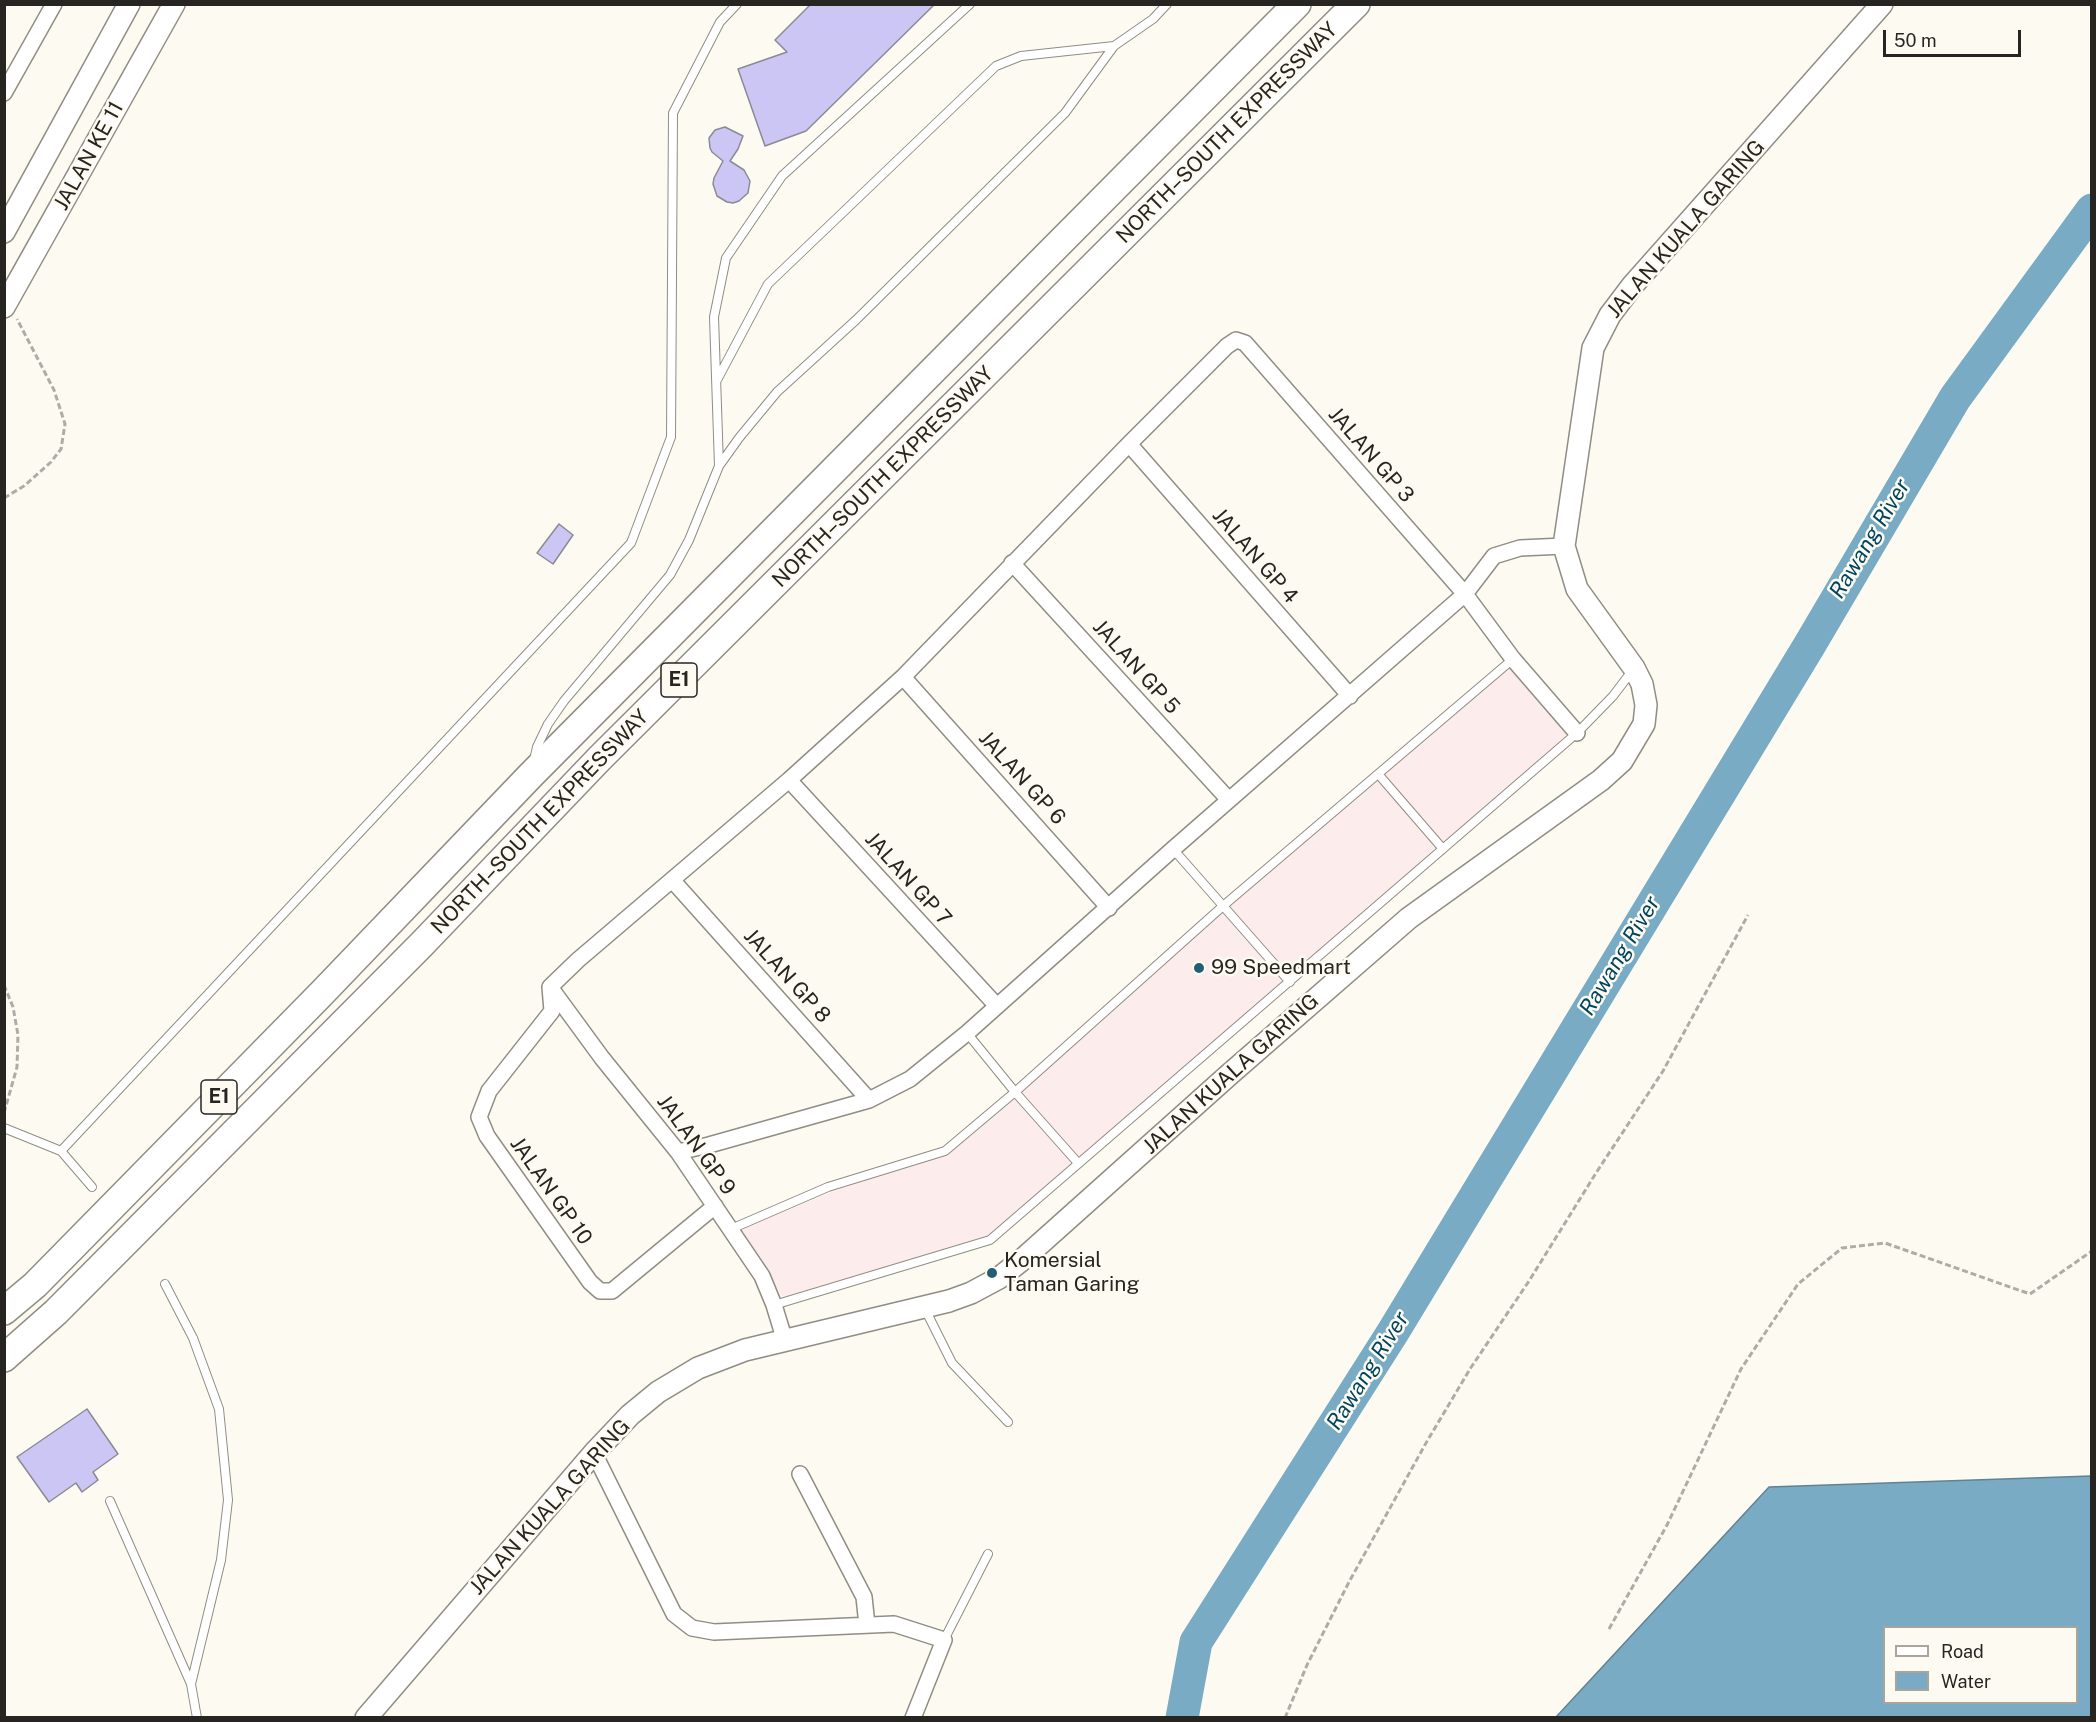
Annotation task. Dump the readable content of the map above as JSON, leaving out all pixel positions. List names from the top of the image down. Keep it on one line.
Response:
{"streets":{"highway":["NORTH–SOUTH EXPRESSWAY","E1"],"street":["JALAN KE 11","JALAN KUALA GARING","JALAN GP 3","JALAN GP 4","JALAN GP 5","JALAN GP 6","JALAN GP 7","JALAN GP 8","JALAN GP 9","JALAN GP 10"]},"crossings":[["JALAN KUALA GARING","JALAN GP 9"],["JALAN GP 3","JALAN GP 4"],["JALAN GP 9","JALAN GP 10"]],"water":["Rawang River"],"places":["99 Speedmart","Komersial Taman Garing"],"legend":["Road","Water"],"scale_bar":"50 m"}
